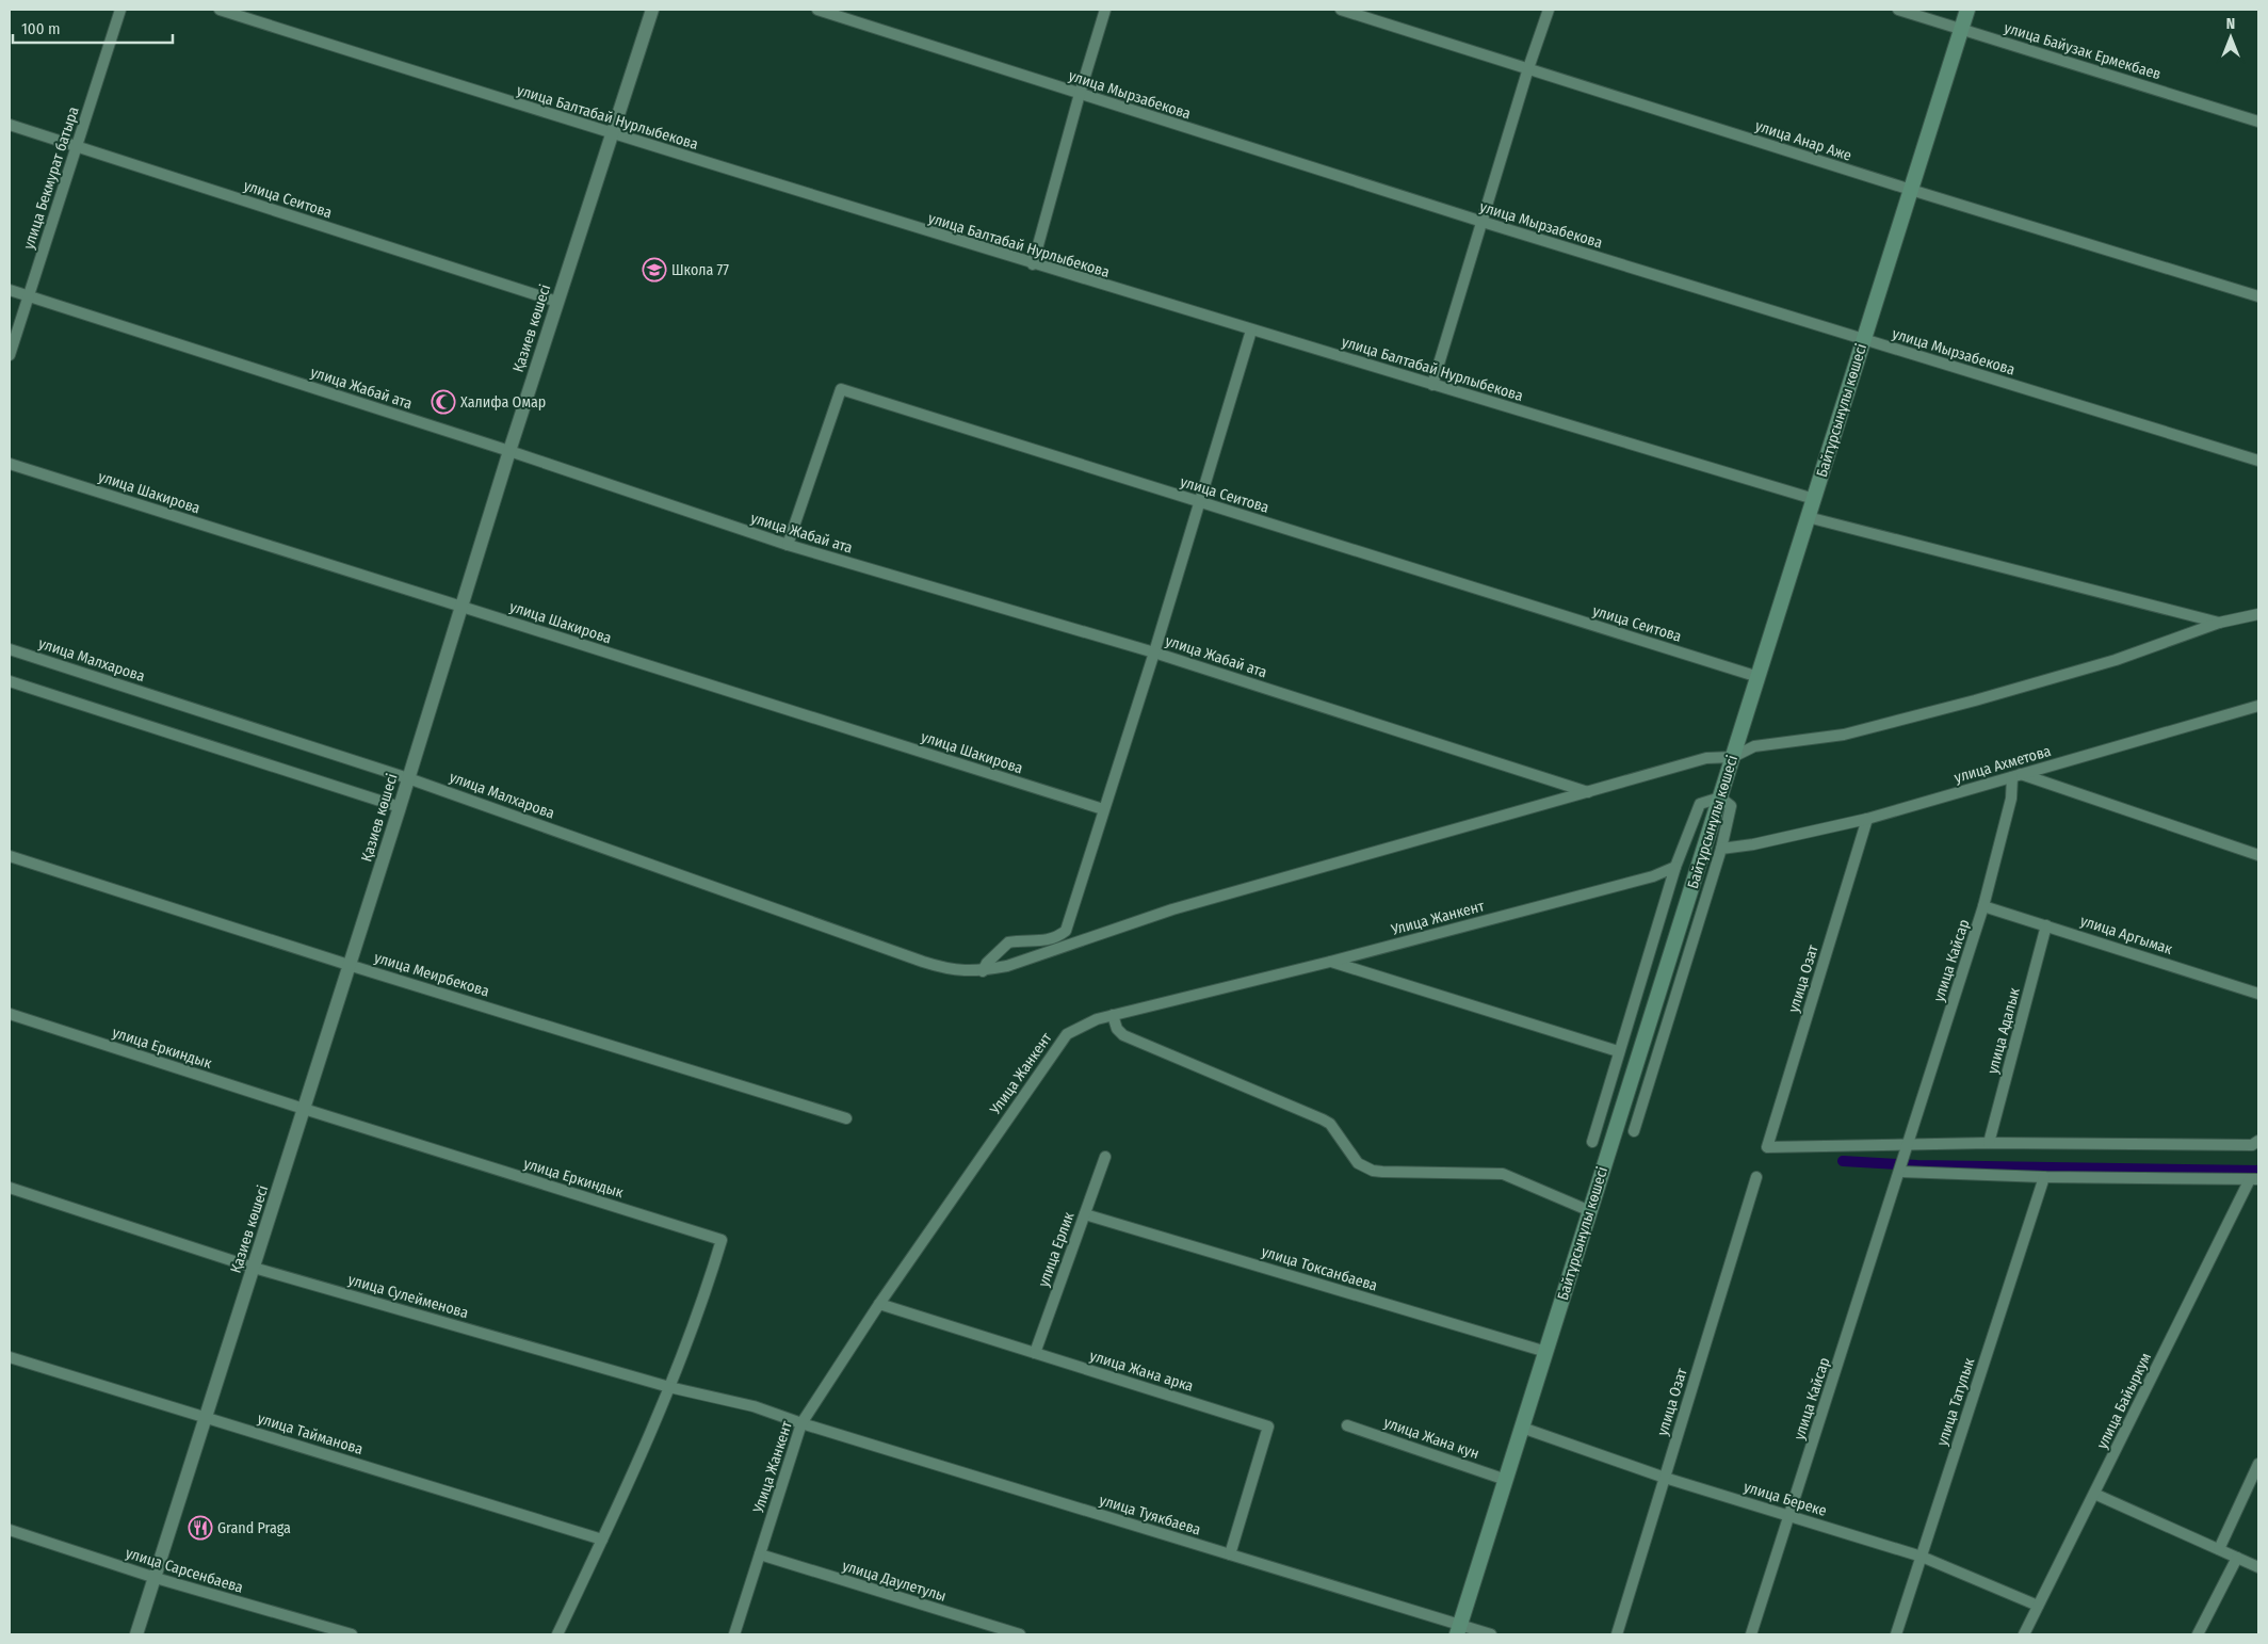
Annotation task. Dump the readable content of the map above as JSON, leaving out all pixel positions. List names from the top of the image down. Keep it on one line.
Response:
{"streets":{"main road":["Байтұрсынұлы көшесі"],"street":["улица Байузак Ермекбаев","улица Мырзабекова","улица Балтабай Нурлыбекова","улица Анар Аже","улица Бекмурат батыра","улица Сеитова","Қазиев көшесі","улица Жабай ата","улица Шакирова","улица Малхарова","улица Ахметова","Улица Жанкент","улица Аргымак","улица Кайсар","улица Меирбекова","улица Озат","улица Адалык","улица Еркиндык","улица Ерлик","улица Токсанбаева","улица Сулейменова","улица Жана арка","улица Байыркум","улица Татулык","улица Тайманова","улица Жана кун","улица Береке","улица Туякбаева","улица Сарсенбаева","улица Даулетулы"]},"crossings":[["улица Байузак Ермекбаев","Байтұрсынұлы көшесі"],["улица Мырзабекова","Байтұрсынұлы көшесі"],["улица Балтабай Нурлыбекова","Қазиев көшесі"],["улица Балтабай Нурлыбекова","Байтұрсынұлы көшесі"],["улица Анар Аже","Байтұрсынұлы көшесі"],["улица Бекмурат батыра","улица Сеитова"],["улица Бекмурат батыра","улица Жабай ата"],["улица Сеитова","Қазиев көшесі"],["улица Сеитова","улица Жабай ата"],["улица Сеитова","Байтұрсынұлы көшесі"],["Қазиев көшесі","улица Жабай ата"],["Қазиев көшесі","улица Шакирова"],["Қазиев көшесі","улица Малхарова"],["Қазиев көшесі","улица Меирбекова"],["Қазиев көшесі","улица Еркиндык"],["Қазиев көшесі","улица Сулейменова"],["Қазиев көшесі","улица Тайманова"],["Қазиев көшесі","улица Сарсенбаева"],["улица Жабай ата","улица Малхарова"],["Байтұрсынұлы көшесі","улица Малхарова"],["Байтұрсынұлы көшесі","улица Токсанбаева"],["Байтұрсынұлы көшесі","улица Жана кун"],["Байтұрсынұлы көшесі","улица Береке"],["Байтұрсынұлы көшесі","улица Туякбаева"],["улица Ахметова","улица Кайсар"],["улица Ахметова","улица Озат"],["Улица Жанкент","улица Сулейменова"],["Улица Жанкент","улица Жана арка"],["Улица Жанкент","улица Туякбаева"],["Улица Жанкент","улица Даулетулы"],["улица Аргымак","улица Кайсар"],["улица Аргымак","улица Адалык"],["улица Кайсар","улица Озат"],["улица Кайсар","улица Береке"],["улица Озат","улица Береке"],["улица Еркиндык","улица Сулейменова"],["улица Еркиндык","улица Тайманова"],["улица Ерлик","улица Токсанбаева"],["улица Ерлик","улица Жана арка"],["улица Сулейменова","улица Туякбаева"],["улица Жана арка","улица Туякбаева"],["улица Байыркум","улица Береке"],["улица Татулык","улица Береке"]],"places":{"school or university":["Школа 77"],"mosque":["Халифа Омар"],"restaurant":["Grand Praga"]},"scale_bar":"100 m","north":"top"}
